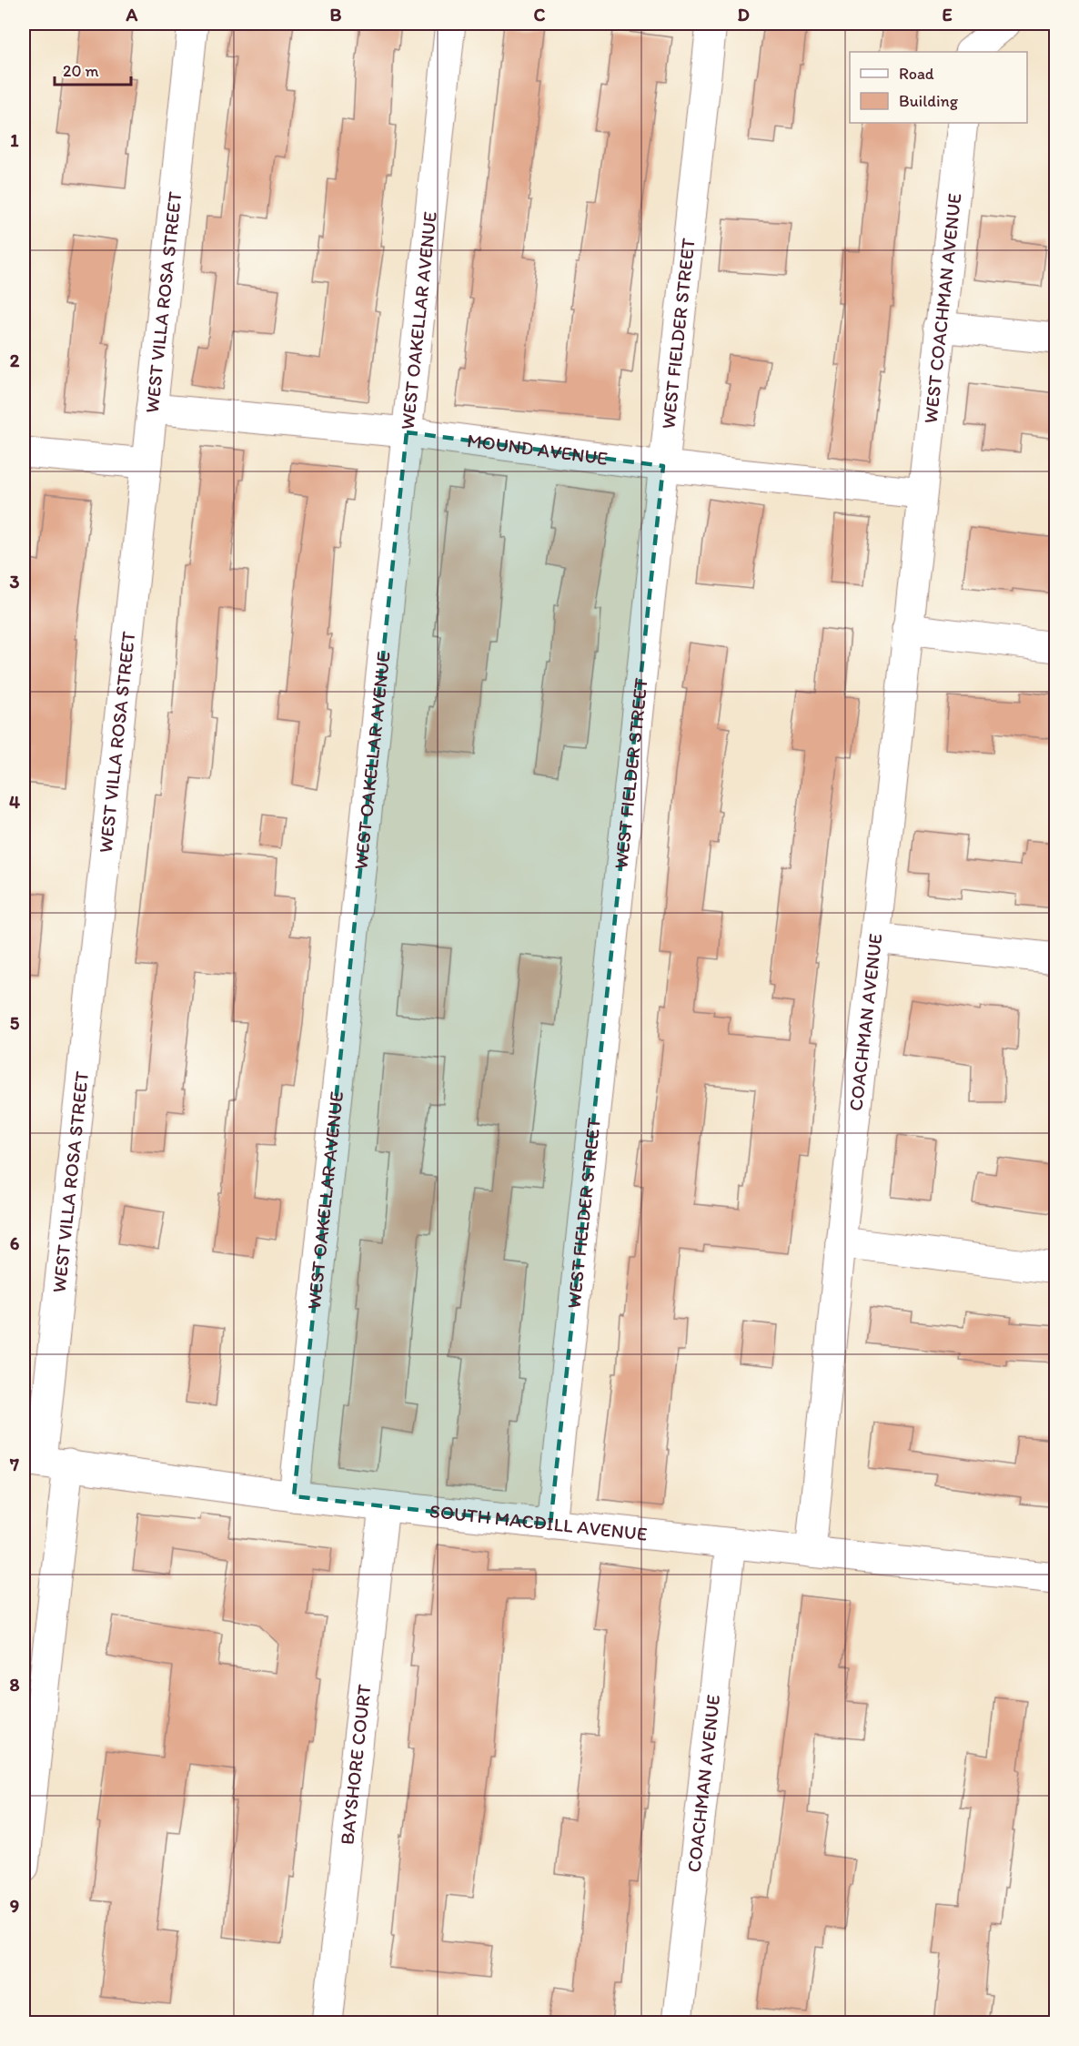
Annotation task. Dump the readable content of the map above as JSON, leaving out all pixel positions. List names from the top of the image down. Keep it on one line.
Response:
{"streets":{"street":["WEST VILLA ROSA STREET","WEST COACHMAN AVENUE","WEST OAKELLAR AVENUE","WEST FIELDER STREET","MOUND AVENUE","COACHMAN AVENUE","SOUTH MACDILL AVENUE","BAYSHORE COURT"]},"crossings":[["WEST VILLA ROSA STREET","MOUND AVENUE"],["WEST VILLA ROSA STREET","SOUTH MACDILL AVENUE"],["WEST COACHMAN AVENUE","MOUND AVENUE"],["WEST COACHMAN AVENUE","COACHMAN AVENUE"],["WEST OAKELLAR AVENUE","MOUND AVENUE"],["WEST OAKELLAR AVENUE","SOUTH MACDILL AVENUE"],["WEST FIELDER STREET","MOUND AVENUE"],["WEST FIELDER STREET","SOUTH MACDILL AVENUE"],["MOUND AVENUE","COACHMAN AVENUE"],["COACHMAN AVENUE","SOUTH MACDILL AVENUE"],["SOUTH MACDILL AVENUE","BAYSHORE COURT"]],"legend":["Road","Building"],"scale_bar":"20 m","grid":{"columns":["A","B","C","D","E"],"rows":["1","2","3","4","5","6","7","8","9"]}}
